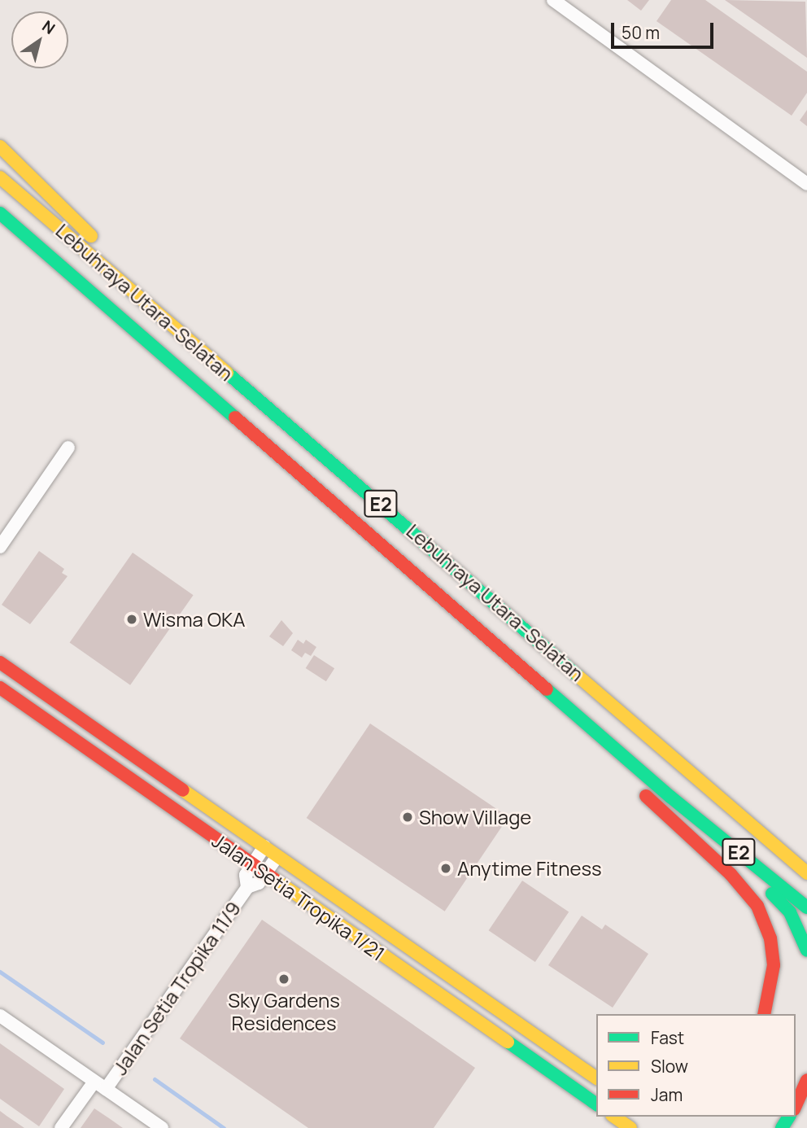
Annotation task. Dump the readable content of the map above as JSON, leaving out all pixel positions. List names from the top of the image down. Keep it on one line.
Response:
{"streets":{"main road":["Lebuhraya Utara–Selatan","E2","Jalan Setia Tropika 1/21"],"street":["Jalan Setia Tropika 11/9"]},"places":["Wisma OKA","Show Village","Anytime Fitness","Sky Gardens Residences"],"legend":["Fast","Slow","Jam"],"scale_bar":"50 m","north":"top right"}
